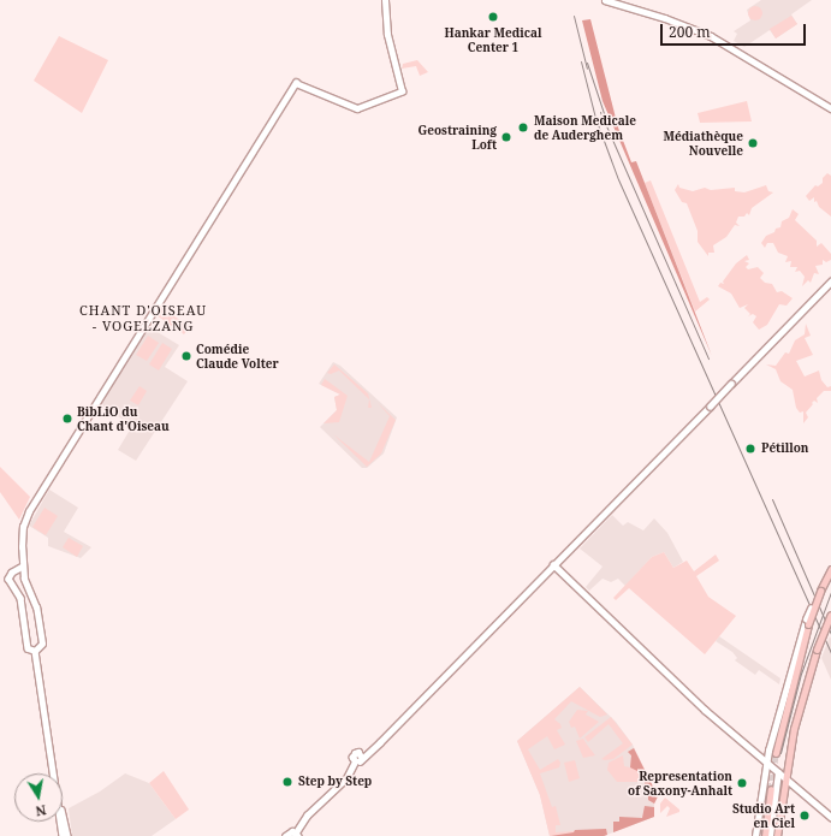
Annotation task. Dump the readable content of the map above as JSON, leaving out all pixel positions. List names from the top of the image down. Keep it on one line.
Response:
{"districts":["CHANT D'OISEAU - VOGELZANG"],"places":["Hankar Medical Center 1","Maison Medicale de Auderghem","Geostraining Loft","Médiathèque Nouvelle","Comédie Claude Volter","BibLiO du Chant d'Oiseau","Pétillon","Step by Step","Representation of Saxony-Anhalt","Studio Art en Ciel"],"scale_bar":"200 m","north":"bottom"}
